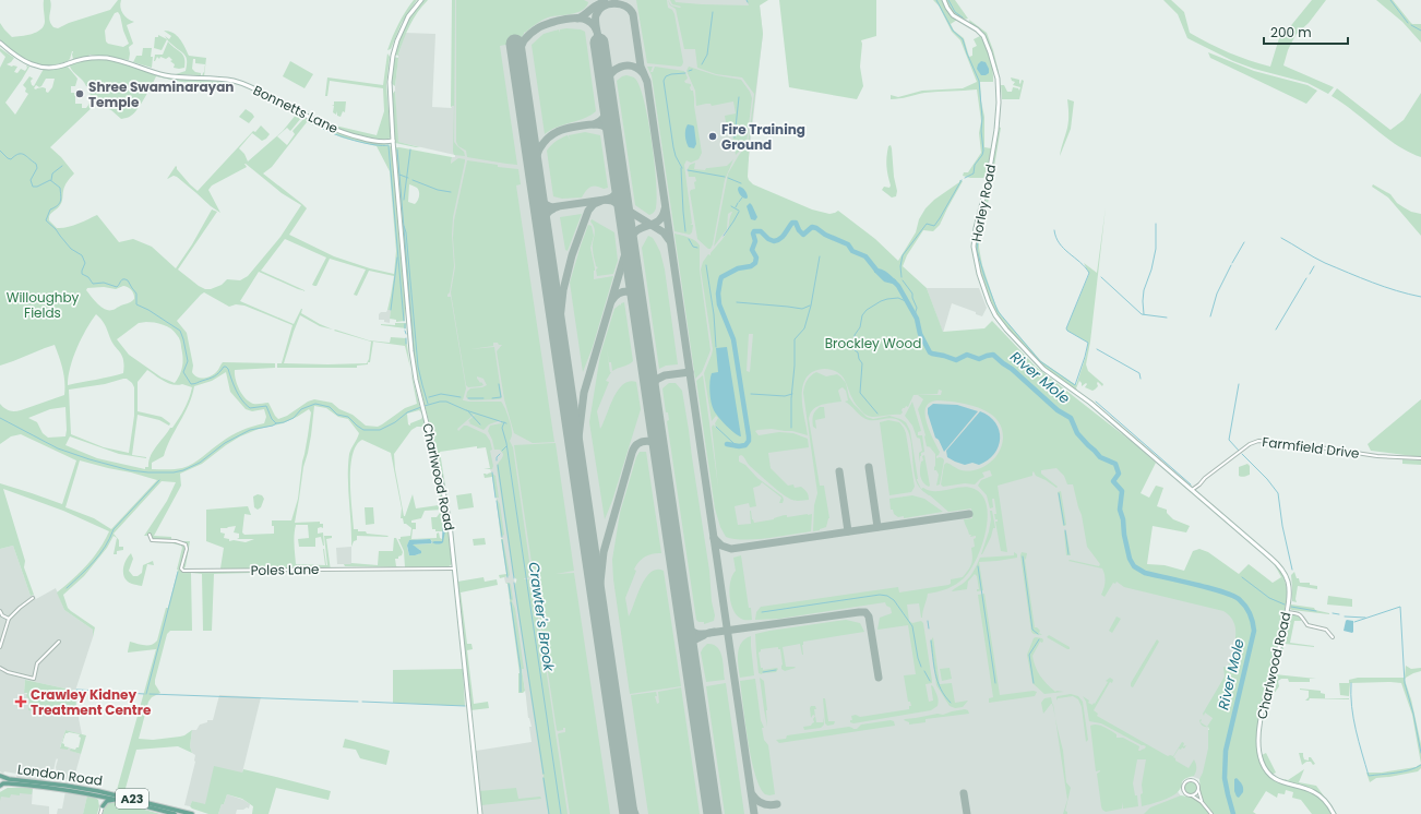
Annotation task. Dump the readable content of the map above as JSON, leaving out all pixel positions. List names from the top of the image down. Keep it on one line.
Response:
{"streets":{"main road":["London Road","A23"],"street":["Bonnetts Lane","Horley Road","Farmfield Drive","Charlwood Road","Poles Lane"]},"crossings":[["Bonnetts Lane","Charlwood Road"],["Horley Road","Farmfield Drive"],["Horley Road","Charlwood Road"],["Charlwood Road","Poles Lane"]],"water":["River Mole","Crawter's Brook"],"parks":["Willoughby Fields","Brockley Wood"],"places":{"other":["Shree Swaminarayan Temple","Fire Training Ground"],"health":["Crawley Kidney Treatment Centre"]},"scale_bar":"200 m"}
